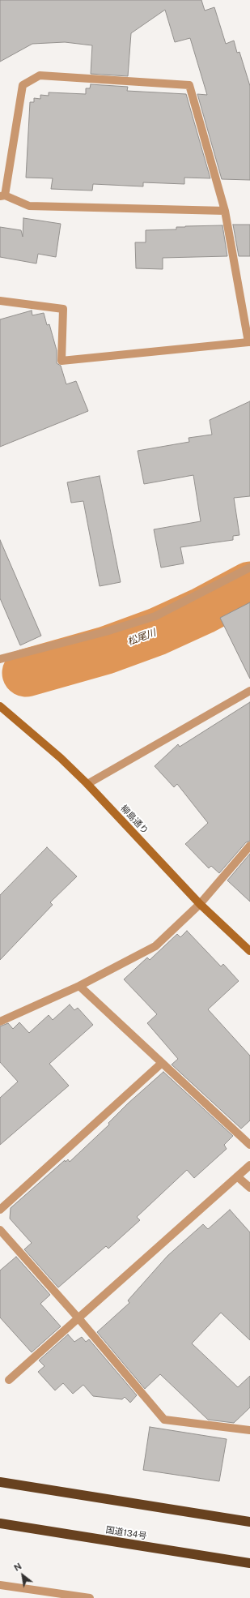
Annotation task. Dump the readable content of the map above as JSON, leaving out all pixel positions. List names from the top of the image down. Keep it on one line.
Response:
{"streets":{"highway":["国道134号"],"street":["柳島通り"]},"water":["松尾川"],"north":"top left"}
